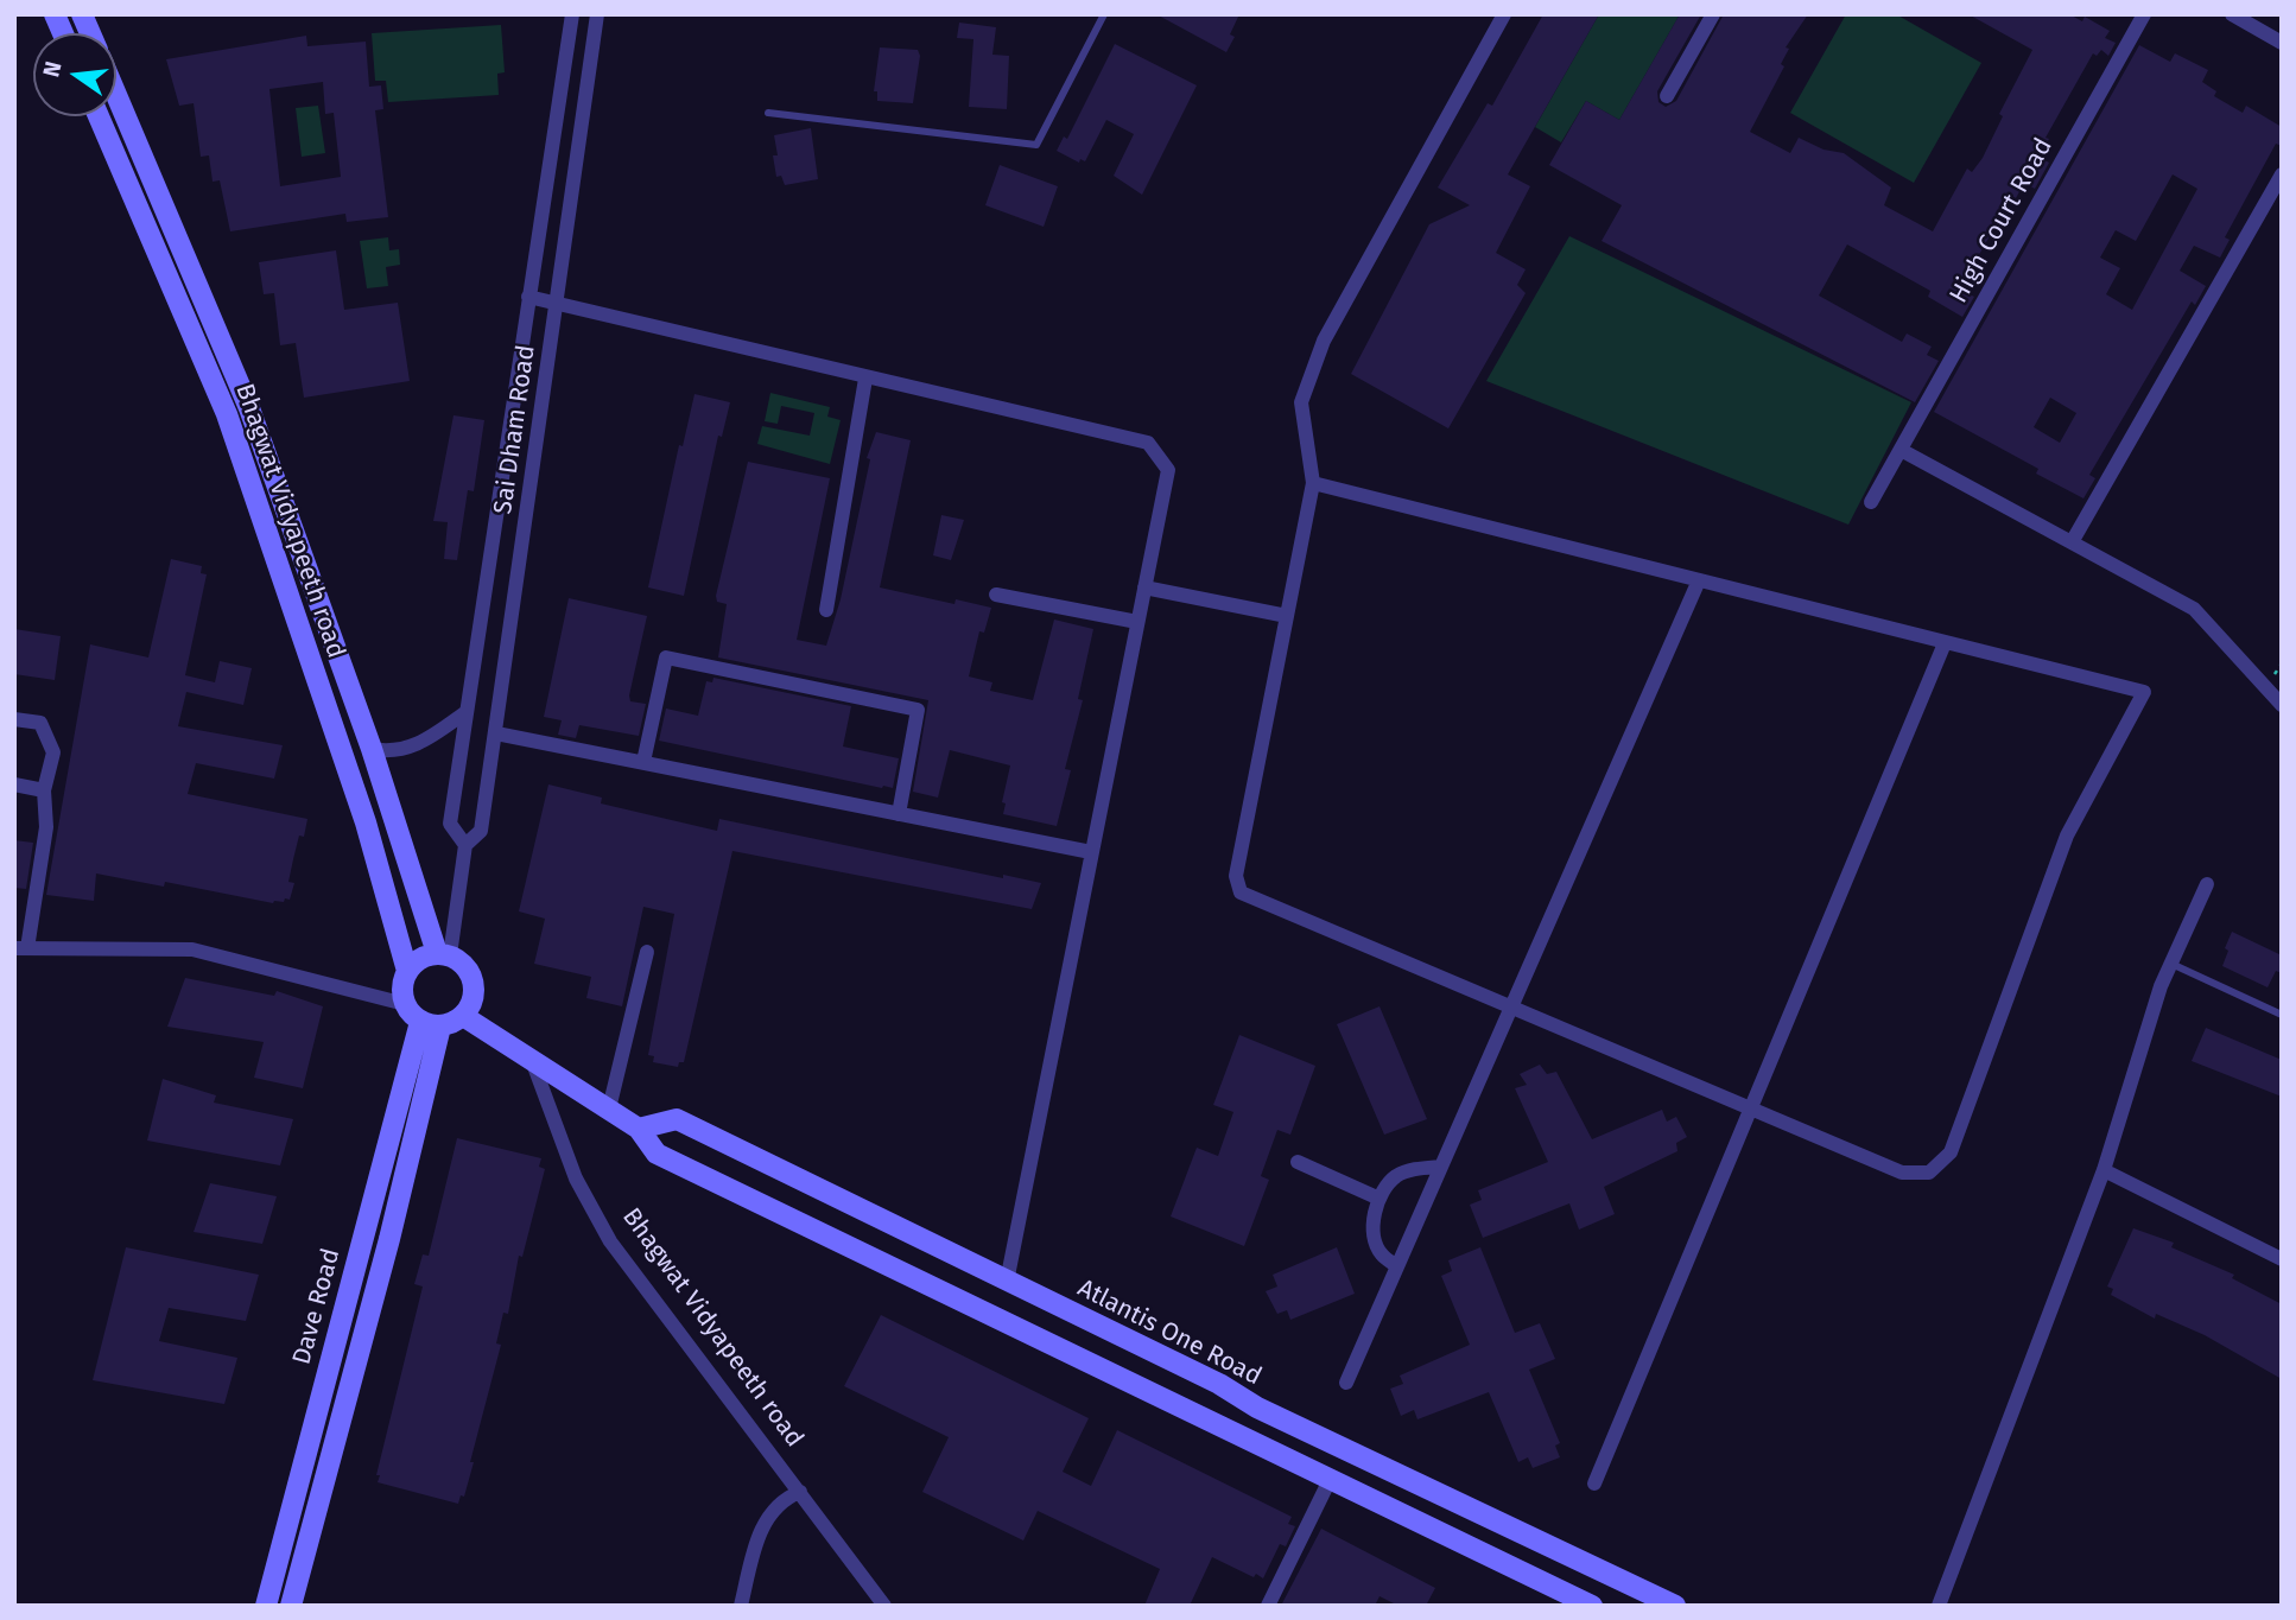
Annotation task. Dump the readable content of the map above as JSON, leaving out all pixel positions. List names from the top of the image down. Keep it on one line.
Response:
{"streets":{"street":["High Court Road","Sai Dham Road","Bhagwat Vidyapeeth road","Dave Road","Atlantis One Road"]},"crossings":[["Sai Dham Road","Bhagwat Vidyapeeth road"],["Sai Dham Road","Dave Road"],["Bhagwat Vidyapeeth road","Dave Road"]],"north":"left"}
